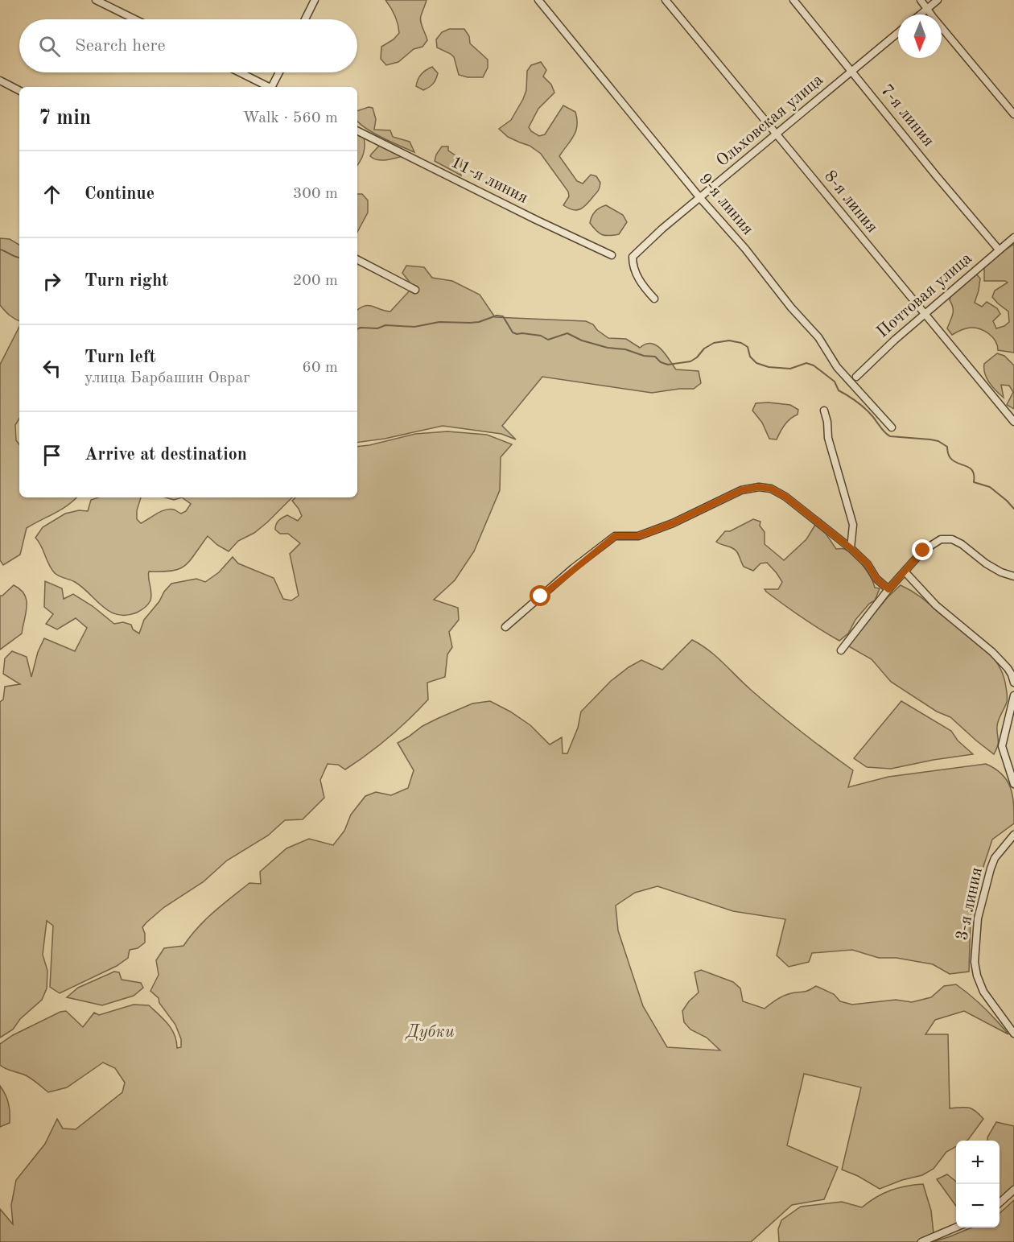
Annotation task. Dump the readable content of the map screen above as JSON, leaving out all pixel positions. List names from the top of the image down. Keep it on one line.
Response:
{"streets":{"street":["7-я линия","Ольховская улица","11-я линия","8-я линия","9-я линия","Почтовая улица","3-я линия"]},"crossings":[["7-я линия","Ольховская улица"],["7-я линия","Почтовая улица"],["Ольховская улица","8-я линия"],["Ольховская улица","9-я линия"],["8-я линия","Почтовая улица"]],"parks":["Дубки"],"north":"bottom","page":{"search":"Search here","heading":["7 min","Walk · 560 m"],"list":[["Continue","300 m"],["Turn right","200 m"],["Turn left","улица Барбашин Овраг","60 m"],"Arrive at destination"],"map_buttons":["+","−"]}}
